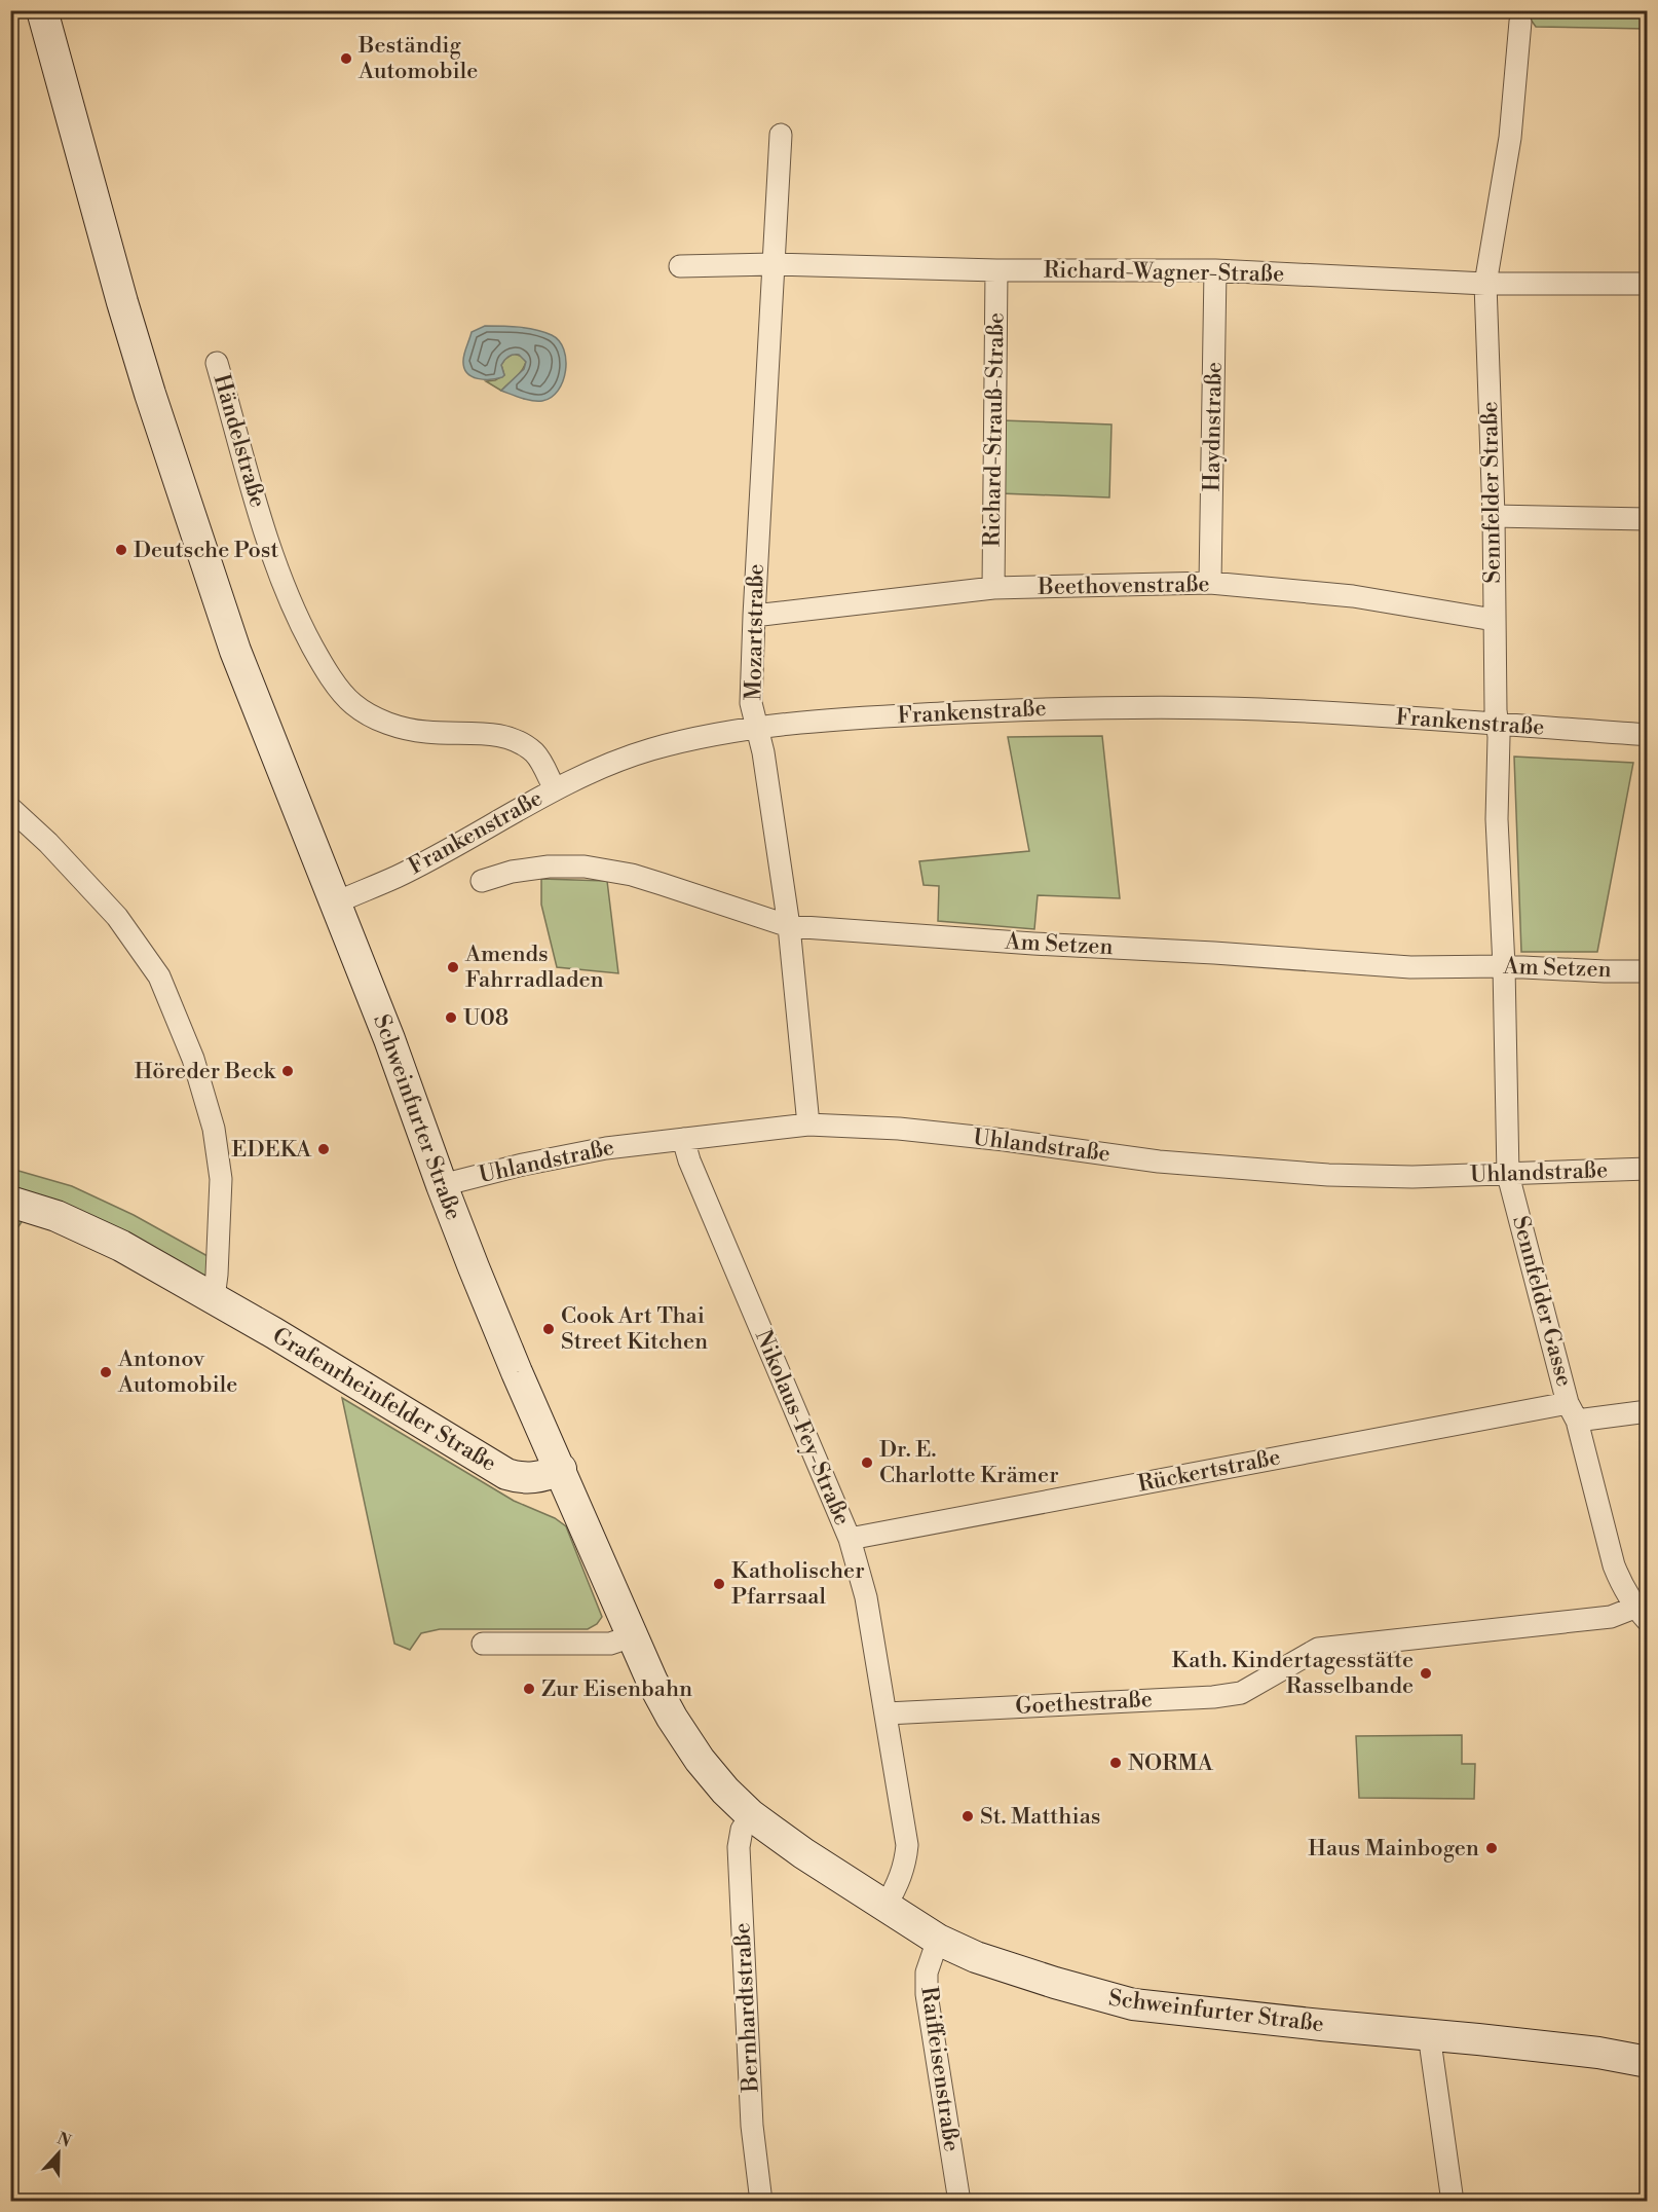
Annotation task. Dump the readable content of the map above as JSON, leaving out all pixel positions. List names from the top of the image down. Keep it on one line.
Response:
{"streets":{"street":["Richard-Wagner-Straße","Haydnstraße","Richard-Strauß-Straße","Händelstraße","Sennfelder Straße","Beethovenstraße","Mozartstraße","Frankenstraße","Am Setzen","Schweinfurter Straße","Uhlandstraße","Sennfelder Gasse","Grafenrheinfelder Straße","Nikolaus-Fey-Straße","Rückertstraße","Goethestraße","Bernhardtstraße","Raiffeisenstraße"]},"crossings":[["Richard-Wagner-Straße","Haydnstraße"],["Richard-Wagner-Straße","Richard-Strauß-Straße"],["Richard-Wagner-Straße","Sennfelder Straße"],["Richard-Wagner-Straße","Mozartstraße"],["Haydnstraße","Beethovenstraße"],["Richard-Strauß-Straße","Beethovenstraße"],["Händelstraße","Frankenstraße"],["Sennfelder Straße","Beethovenstraße"],["Sennfelder Straße","Frankenstraße"],["Sennfelder Straße","Am Setzen"],["Sennfelder Straße","Sennfelder Gasse"],["Beethovenstraße","Mozartstraße"],["Mozartstraße","Frankenstraße"],["Mozartstraße","Am Setzen"],["Mozartstraße","Uhlandstraße"],["Frankenstraße","Schweinfurter Straße"],["Am Setzen","Sennfelder Gasse"],["Schweinfurter Straße","Uhlandstraße"],["Schweinfurter Straße","Grafenrheinfelder Straße"],["Schweinfurter Straße","Nikolaus-Fey-Straße"],["Schweinfurter Straße","Bernhardtstraße"],["Schweinfurter Straße","Raiffeisenstraße"],["Uhlandstraße","Sennfelder Gasse"],["Uhlandstraße","Nikolaus-Fey-Straße"],["Sennfelder Gasse","Rückertstraße"],["Sennfelder Gasse","Goethestraße"],["Nikolaus-Fey-Straße","Rückertstraße"],["Nikolaus-Fey-Straße","Goethestraße"]],"places":["Beständig Automobile","Deutsche Post","Amends Fahrradladen","U08","Höreder Beck","EDEKA","Cook Art Thai Street Kitchen","Antonov Automobile","Dr. E. Charlotte Krämer","Katholischer Pfarrsaal","Kath. Kindertagesstätte Rasselbande","Zur Eisenbahn","NORMA","St. Matthias","Haus Mainbogen"],"north":"top"}
